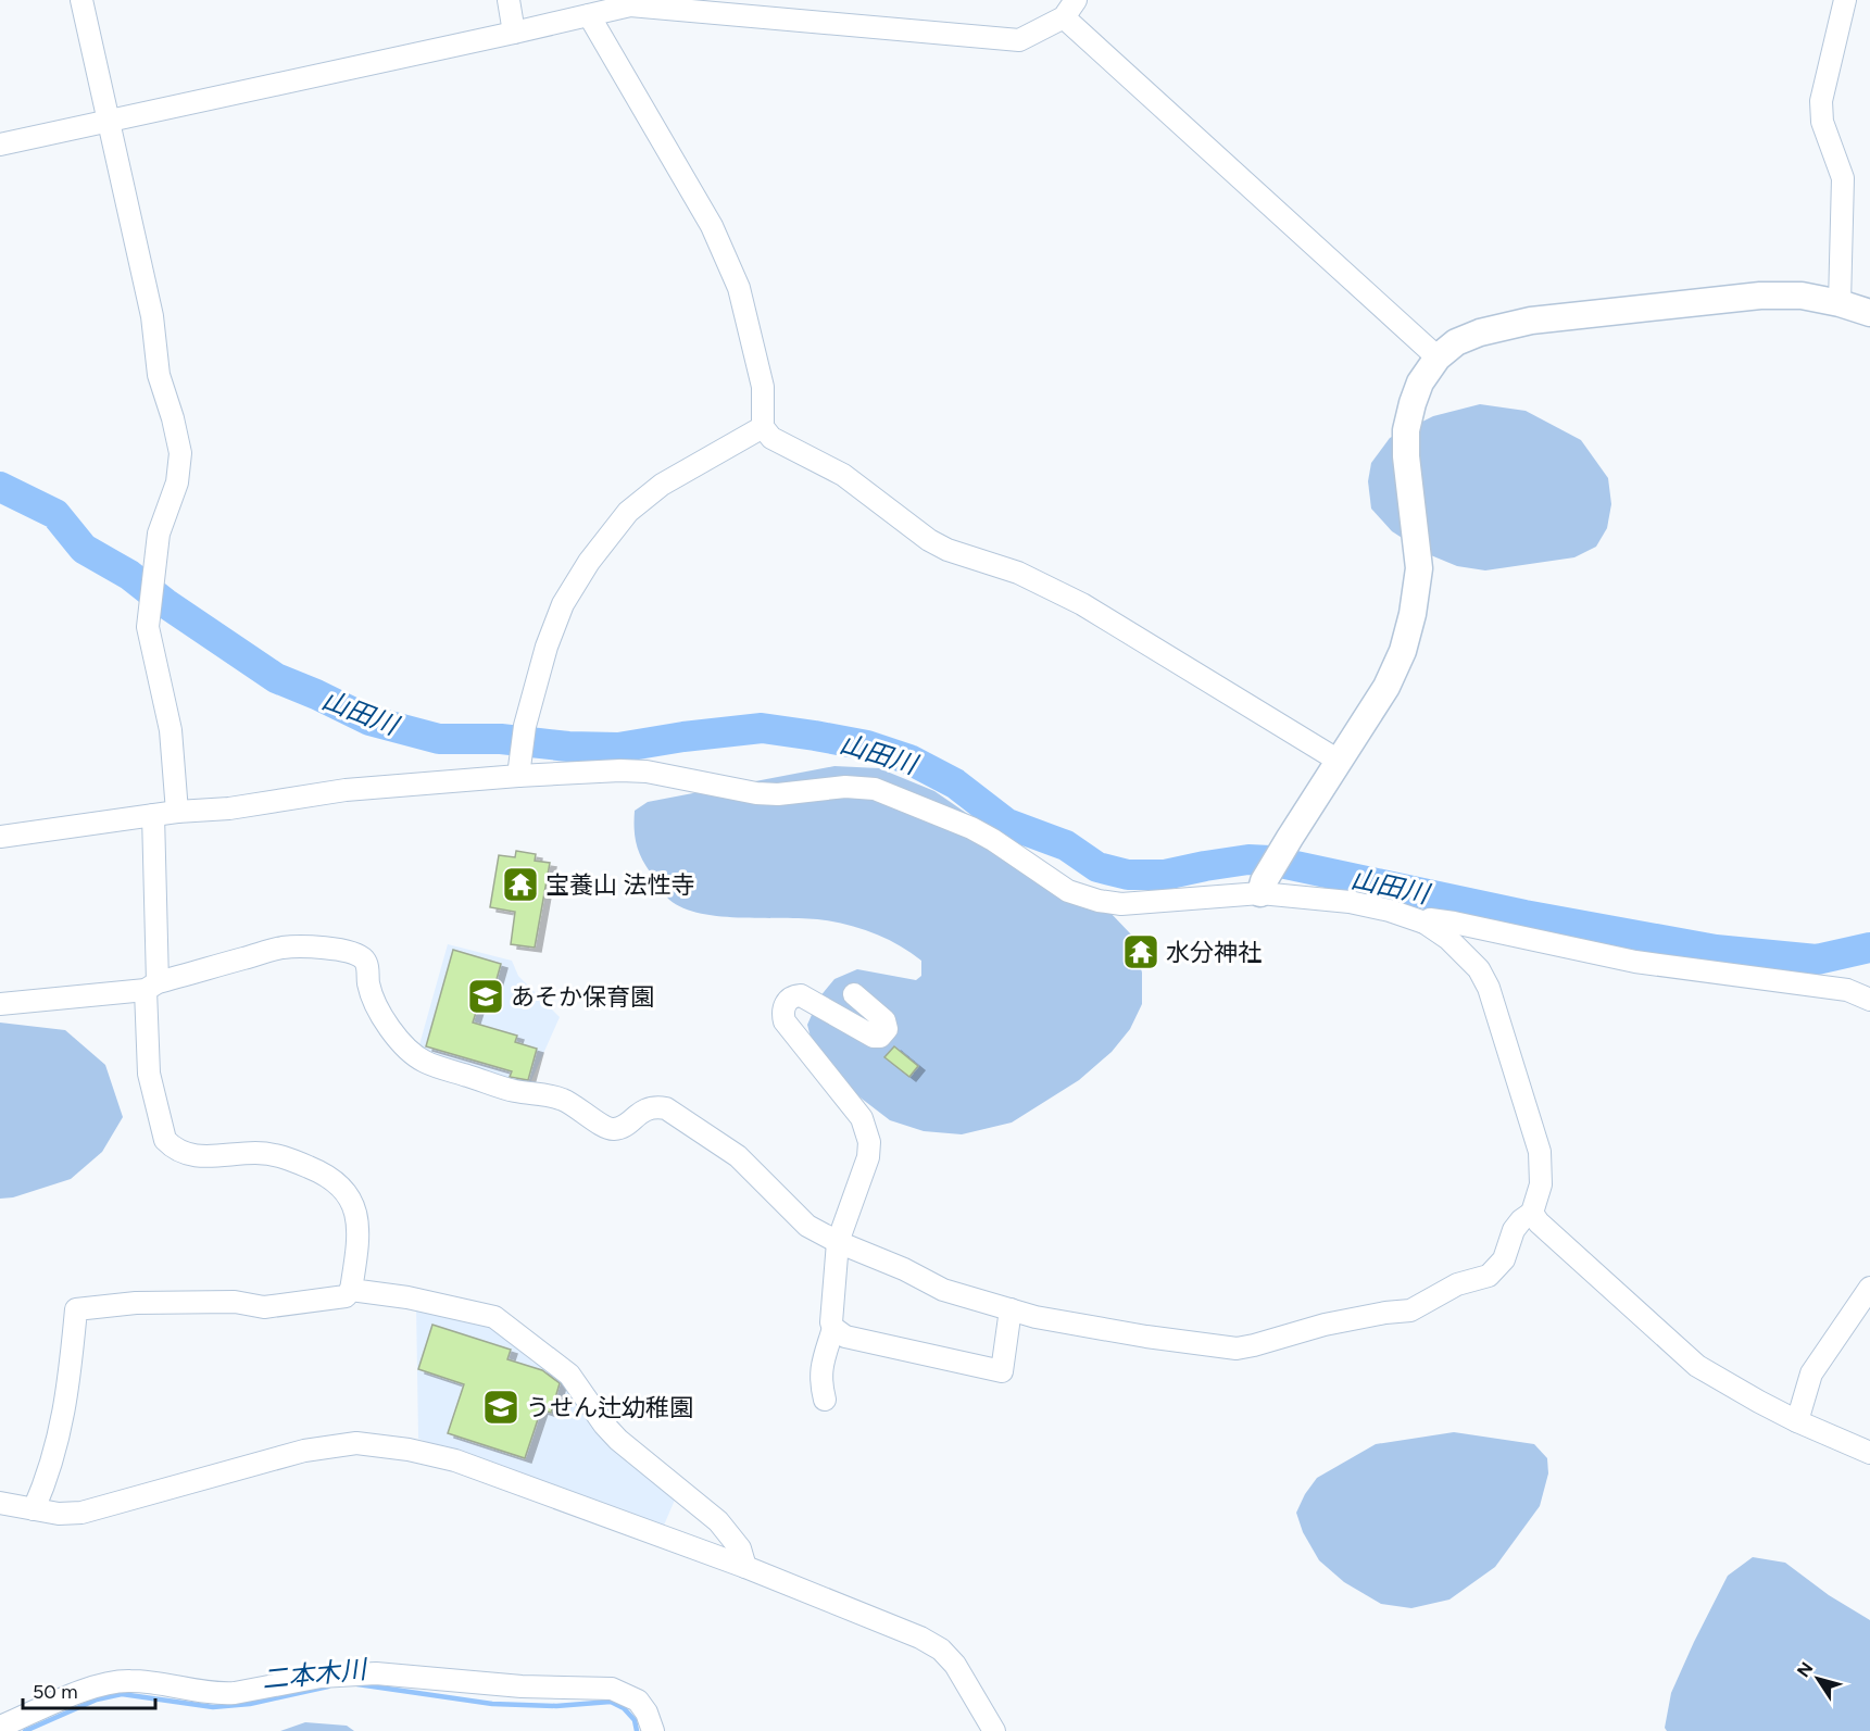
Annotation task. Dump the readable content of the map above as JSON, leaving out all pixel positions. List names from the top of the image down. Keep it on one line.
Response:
{"water":["山田川","二本木川"],"places":{"temple":["宝養山 法性寺","水分神社"],"school or university":["あそか保育園","うせん辻幼稚園"]},"scale_bar":"50 m","north":"top left"}
